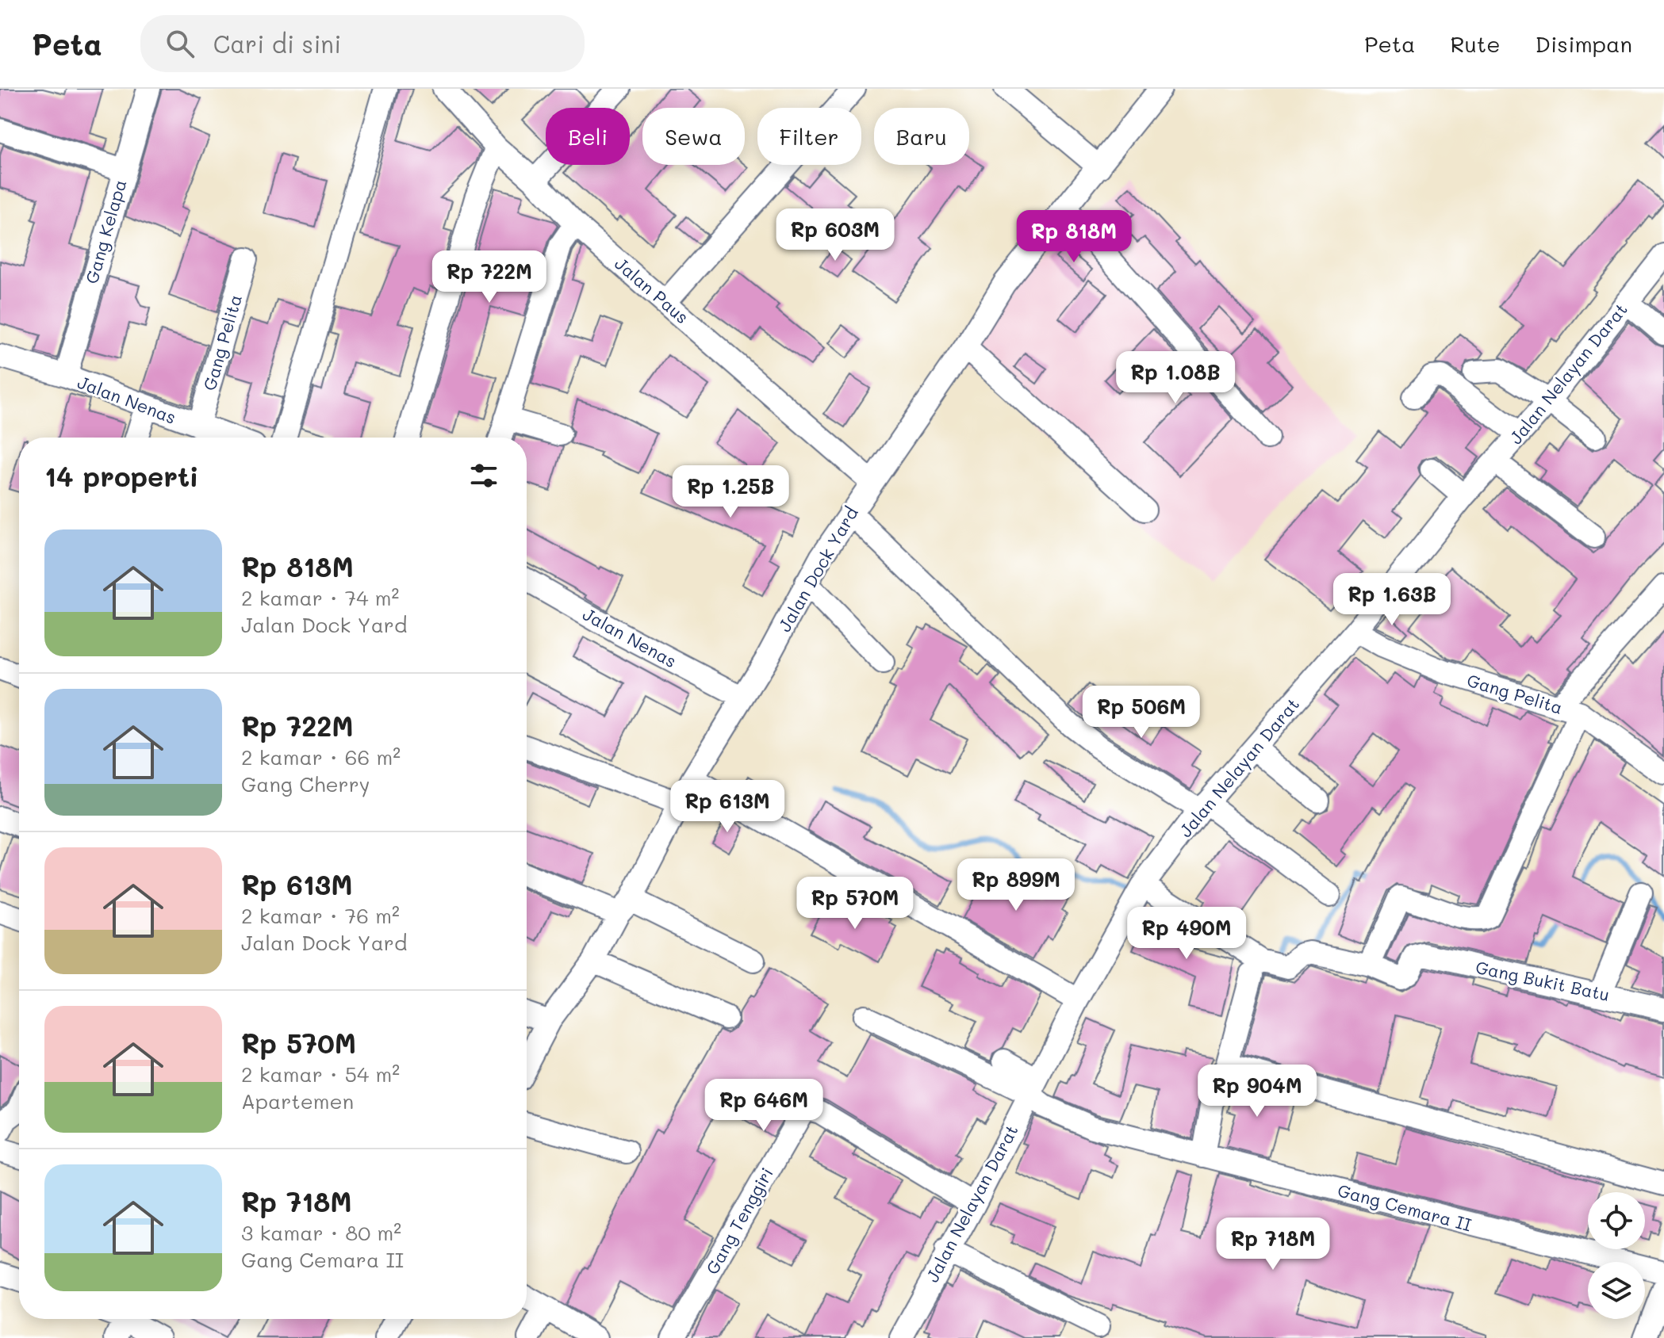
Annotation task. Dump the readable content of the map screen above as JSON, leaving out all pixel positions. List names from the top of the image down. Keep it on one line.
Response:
{"streets":{"street":["Gang Kelapa","Jalan Paus","Gang Pelita","Jalan Nelayan Darat","Jalan Nenas","Jalan Dock Yard","Gang Bukit Batu","Gang Cemara II","Gang Tenggiri"]},"crossings":[["Gang Kelapa","Jalan Nenas"],["Jalan Paus","Jalan Dock Yard"],["Gang Pelita","Jalan Nelayan Darat"],["Gang Pelita","Jalan Nenas"],["Jalan Nelayan Darat","Gang Cemara II"],["Jalan Nelayan Darat","Gang Tenggiri"],["Jalan Nenas","Jalan Dock Yard"]],"page":{"header":"Peta","search":"Cari di sini","nav":["Peta","Rute","Disimpan"],"chip":["Beli","Sewa","Filter","Baru"],"price":["Rp 603M","Rp 818M","Rp 722M","Rp 1.08B","Rp 1.25B","Rp 1.63B","Rp 506M","Rp 613M","Rp 899M","Rp 570M","Rp 490M","Rp 904M","Rp 646M","Rp 718M"],"heading":"14 properti","list":[{"name":"Rp 818M","note":"2 kamar · 74 m² · Jalan Dock Yard"},{"name":"Rp 722M","note":"2 kamar · 66 m² · Gang Cherry"},{"name":"Rp 613M","note":"2 kamar · 76 m² · Jalan Dock Yard"},{"name":"Rp 570M","note":"2 kamar · 54 m² · Apartemen"},{"name":"Rp 718M","note":"3 kamar · 80 m² · Gang Cemara II"}]}}
